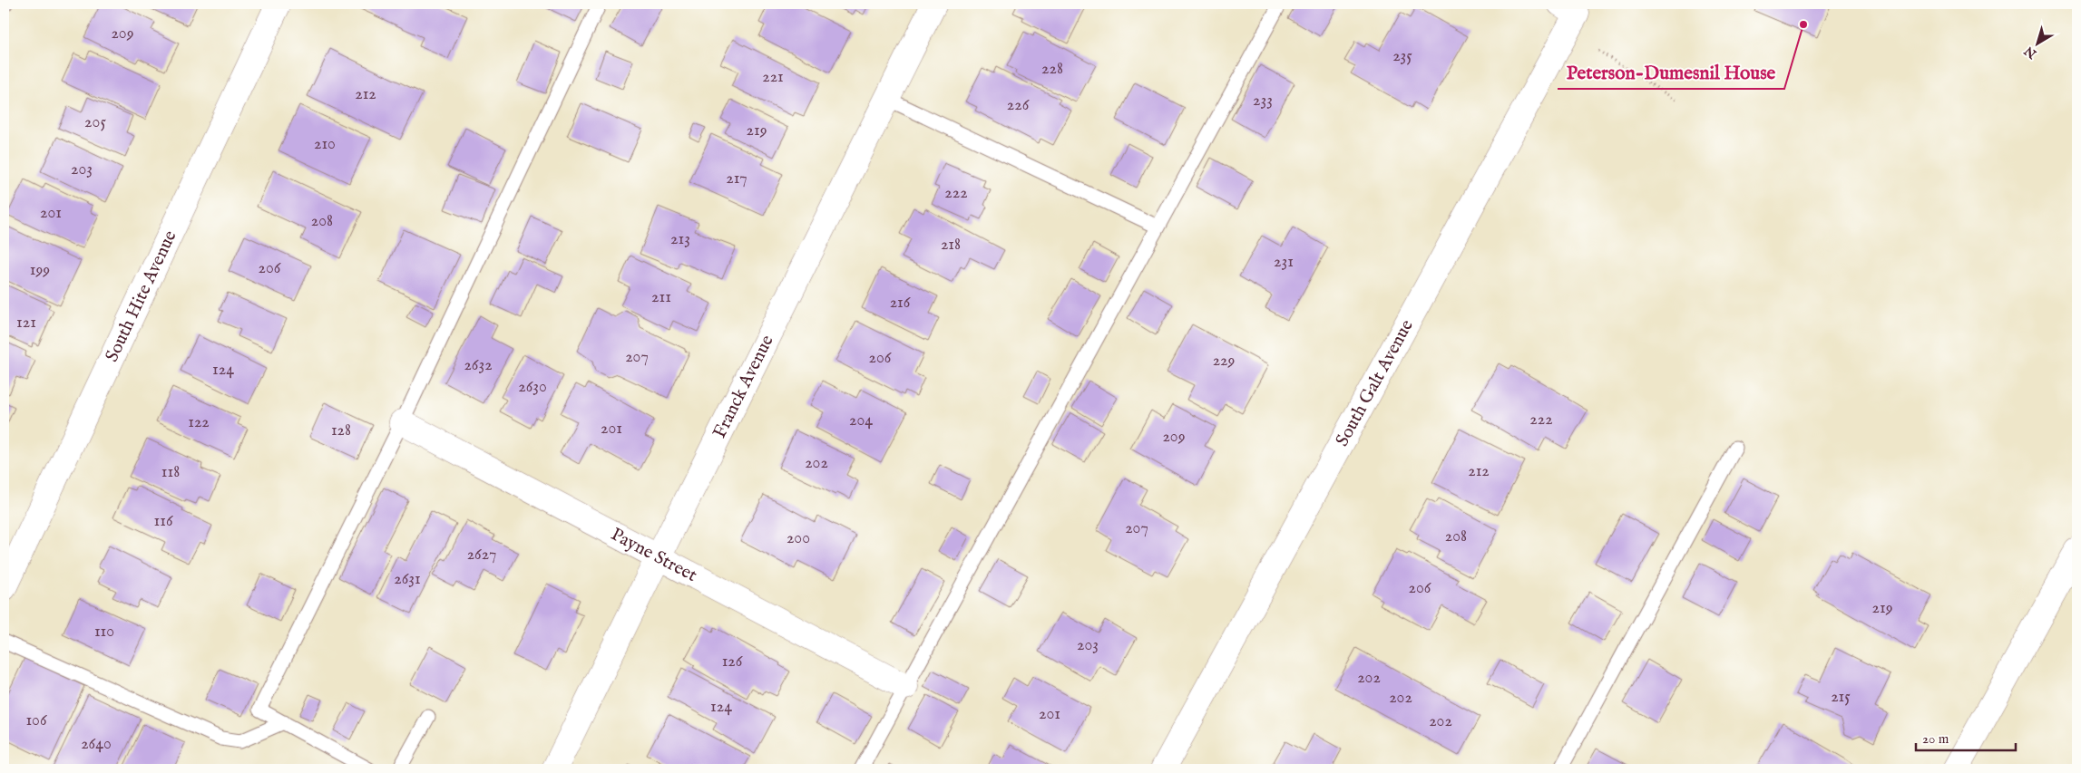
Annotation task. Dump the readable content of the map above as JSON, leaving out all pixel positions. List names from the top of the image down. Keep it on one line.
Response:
{"streets":{"street":["South Hite Avenue","South Galt Avenue","Franck Avenue","Payne Street"]},"crossings":[["Franck Avenue","Payne Street"]],"places":["Peterson-Dumesnil House"],"house_numbers":["209","235","228","221","212","233","226","205","219","210","203","217","222","201","208","213","218","231","206","199","211","216","121","207","206","229","2632","124","2630","222","204","122","201","128","209","202","212","118","116","207","208","200","2627","2631","206","219","110","203","126","202","215","202","124","201","106","202","2640"],"scale_bar":"20 m","north":"bottom left"}
